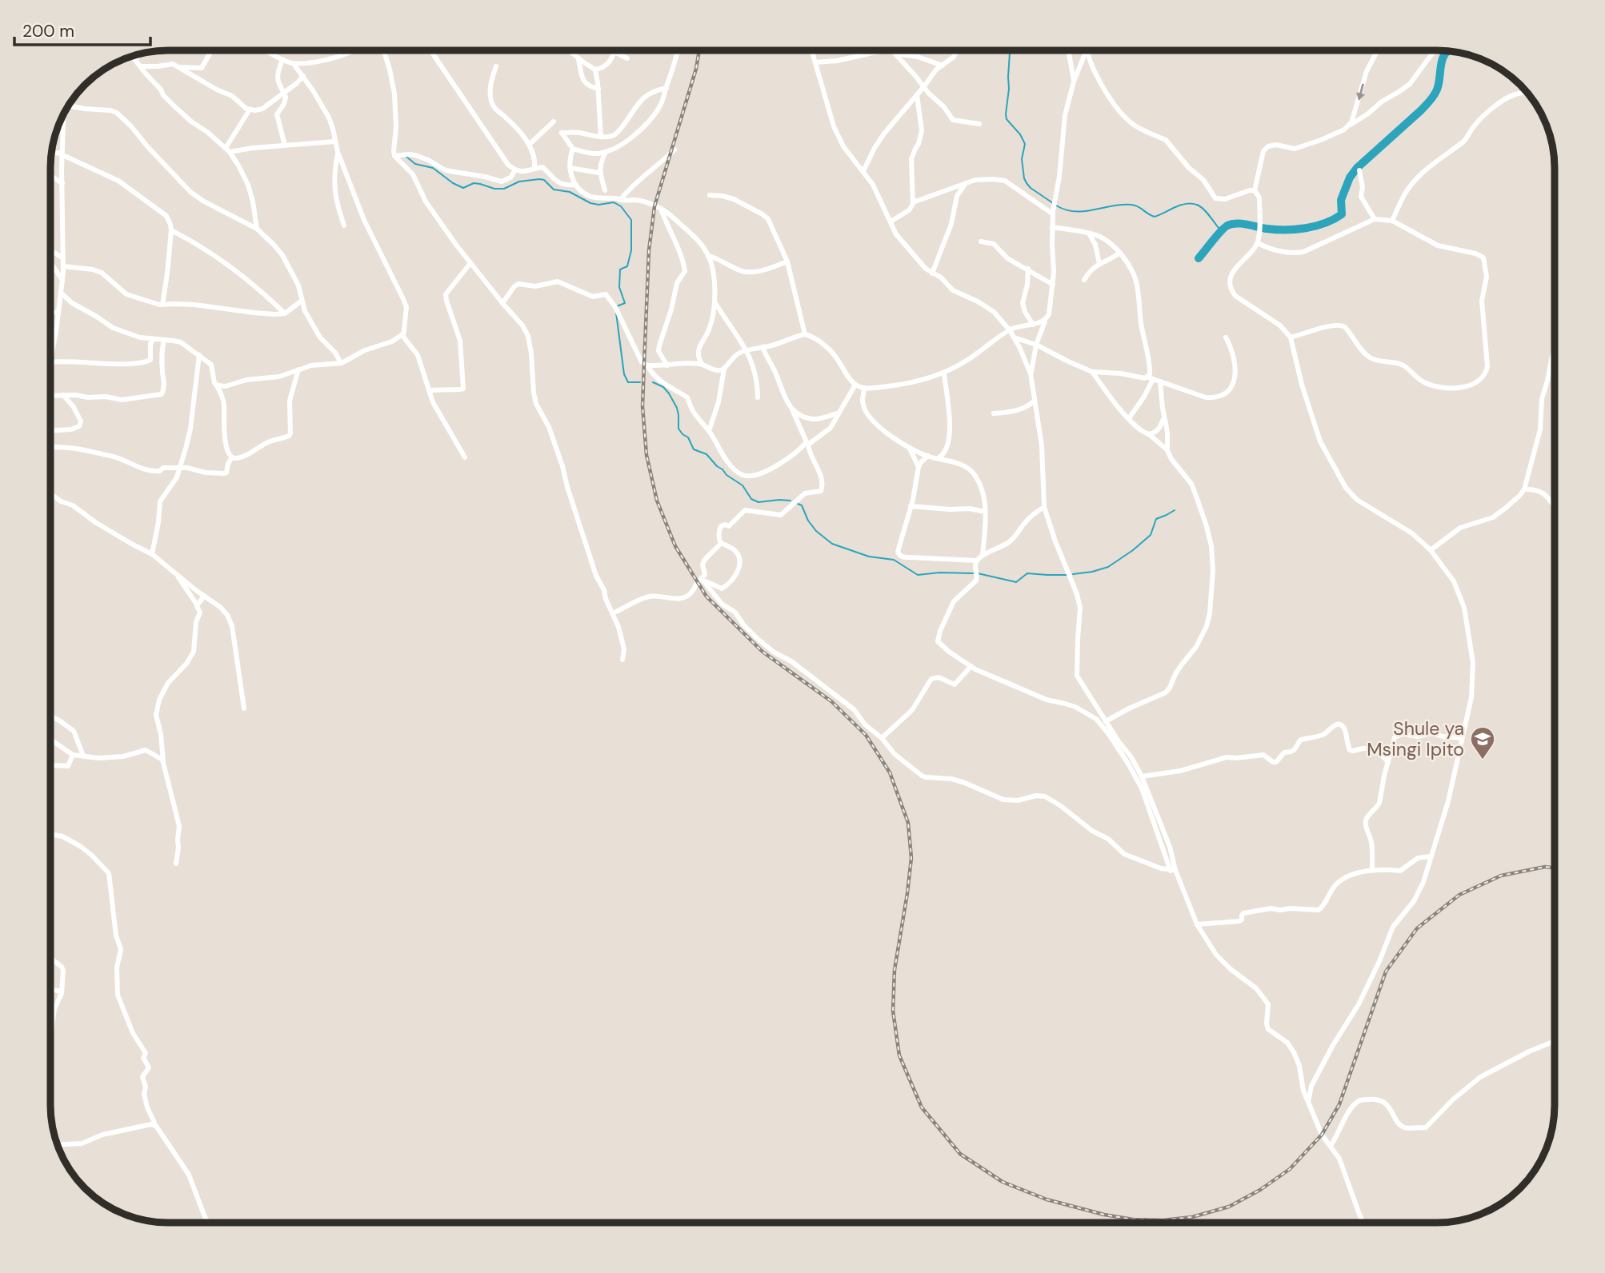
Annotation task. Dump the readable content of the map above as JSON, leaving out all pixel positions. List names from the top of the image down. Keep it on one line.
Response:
{"places":{"school or university":["Shule ya Msingi Ipito"]},"scale_bar":"200 m"}
